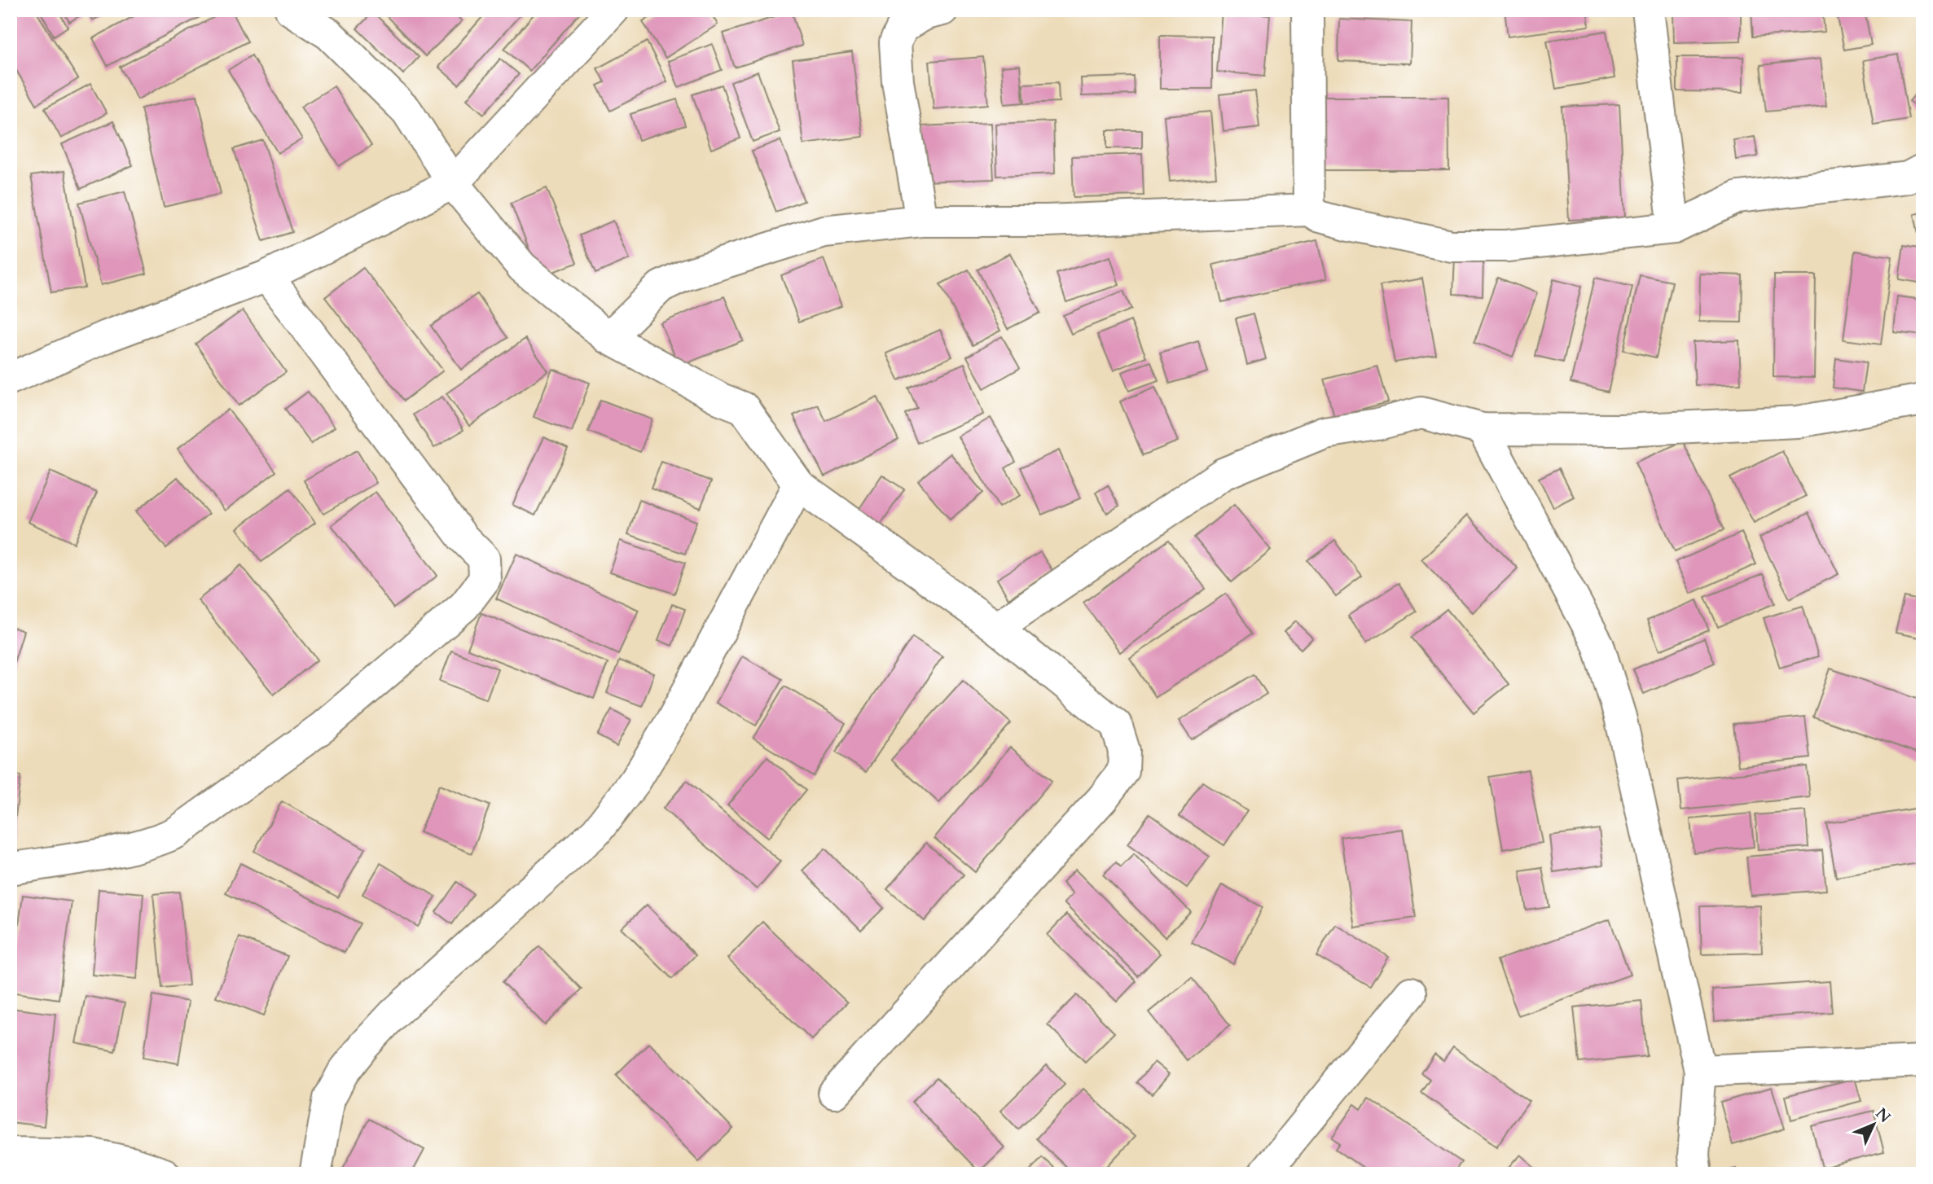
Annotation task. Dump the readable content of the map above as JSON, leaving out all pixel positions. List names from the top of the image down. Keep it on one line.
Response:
{"north":"top right"}
